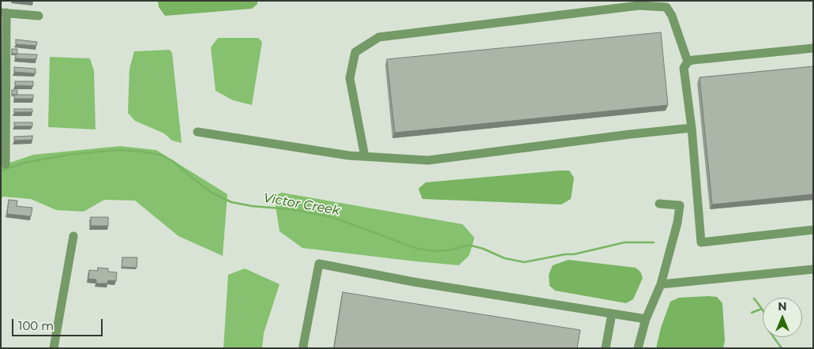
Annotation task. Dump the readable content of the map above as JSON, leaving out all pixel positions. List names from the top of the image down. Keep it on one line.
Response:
{"water":["Victor Creek"],"scale_bar":"100 m","north":"top"}
